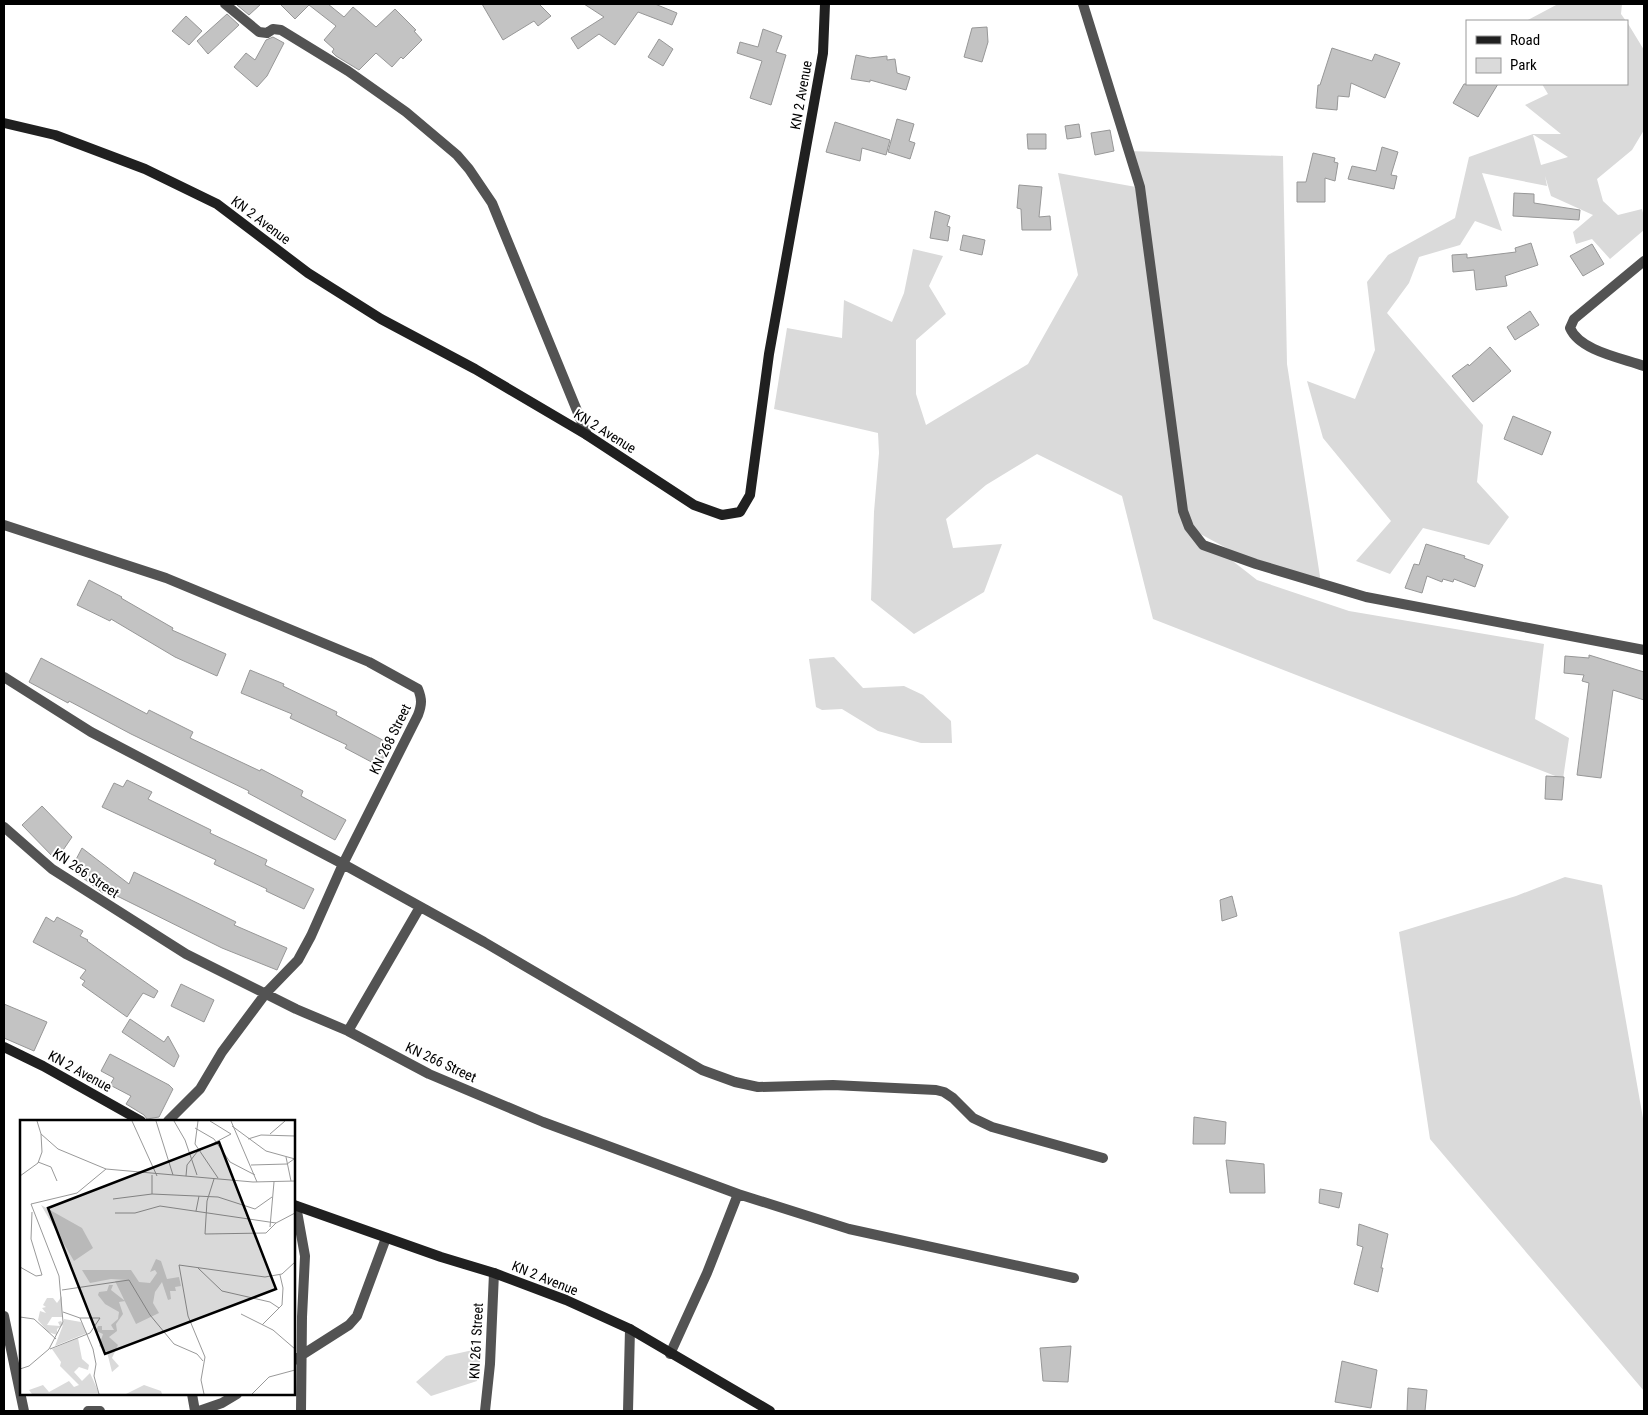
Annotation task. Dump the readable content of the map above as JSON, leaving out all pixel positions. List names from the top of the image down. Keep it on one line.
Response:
{"streets":{"main road":["KN 2 Avenue"],"street":["KN 268 Street","KN 266 Street","KN 261 Street"]},"crossings":[["KN 2 Avenue","KN 261 Street"],["KN 268 Street","KN 266 Street"]],"legend":["Road","Park"]}
